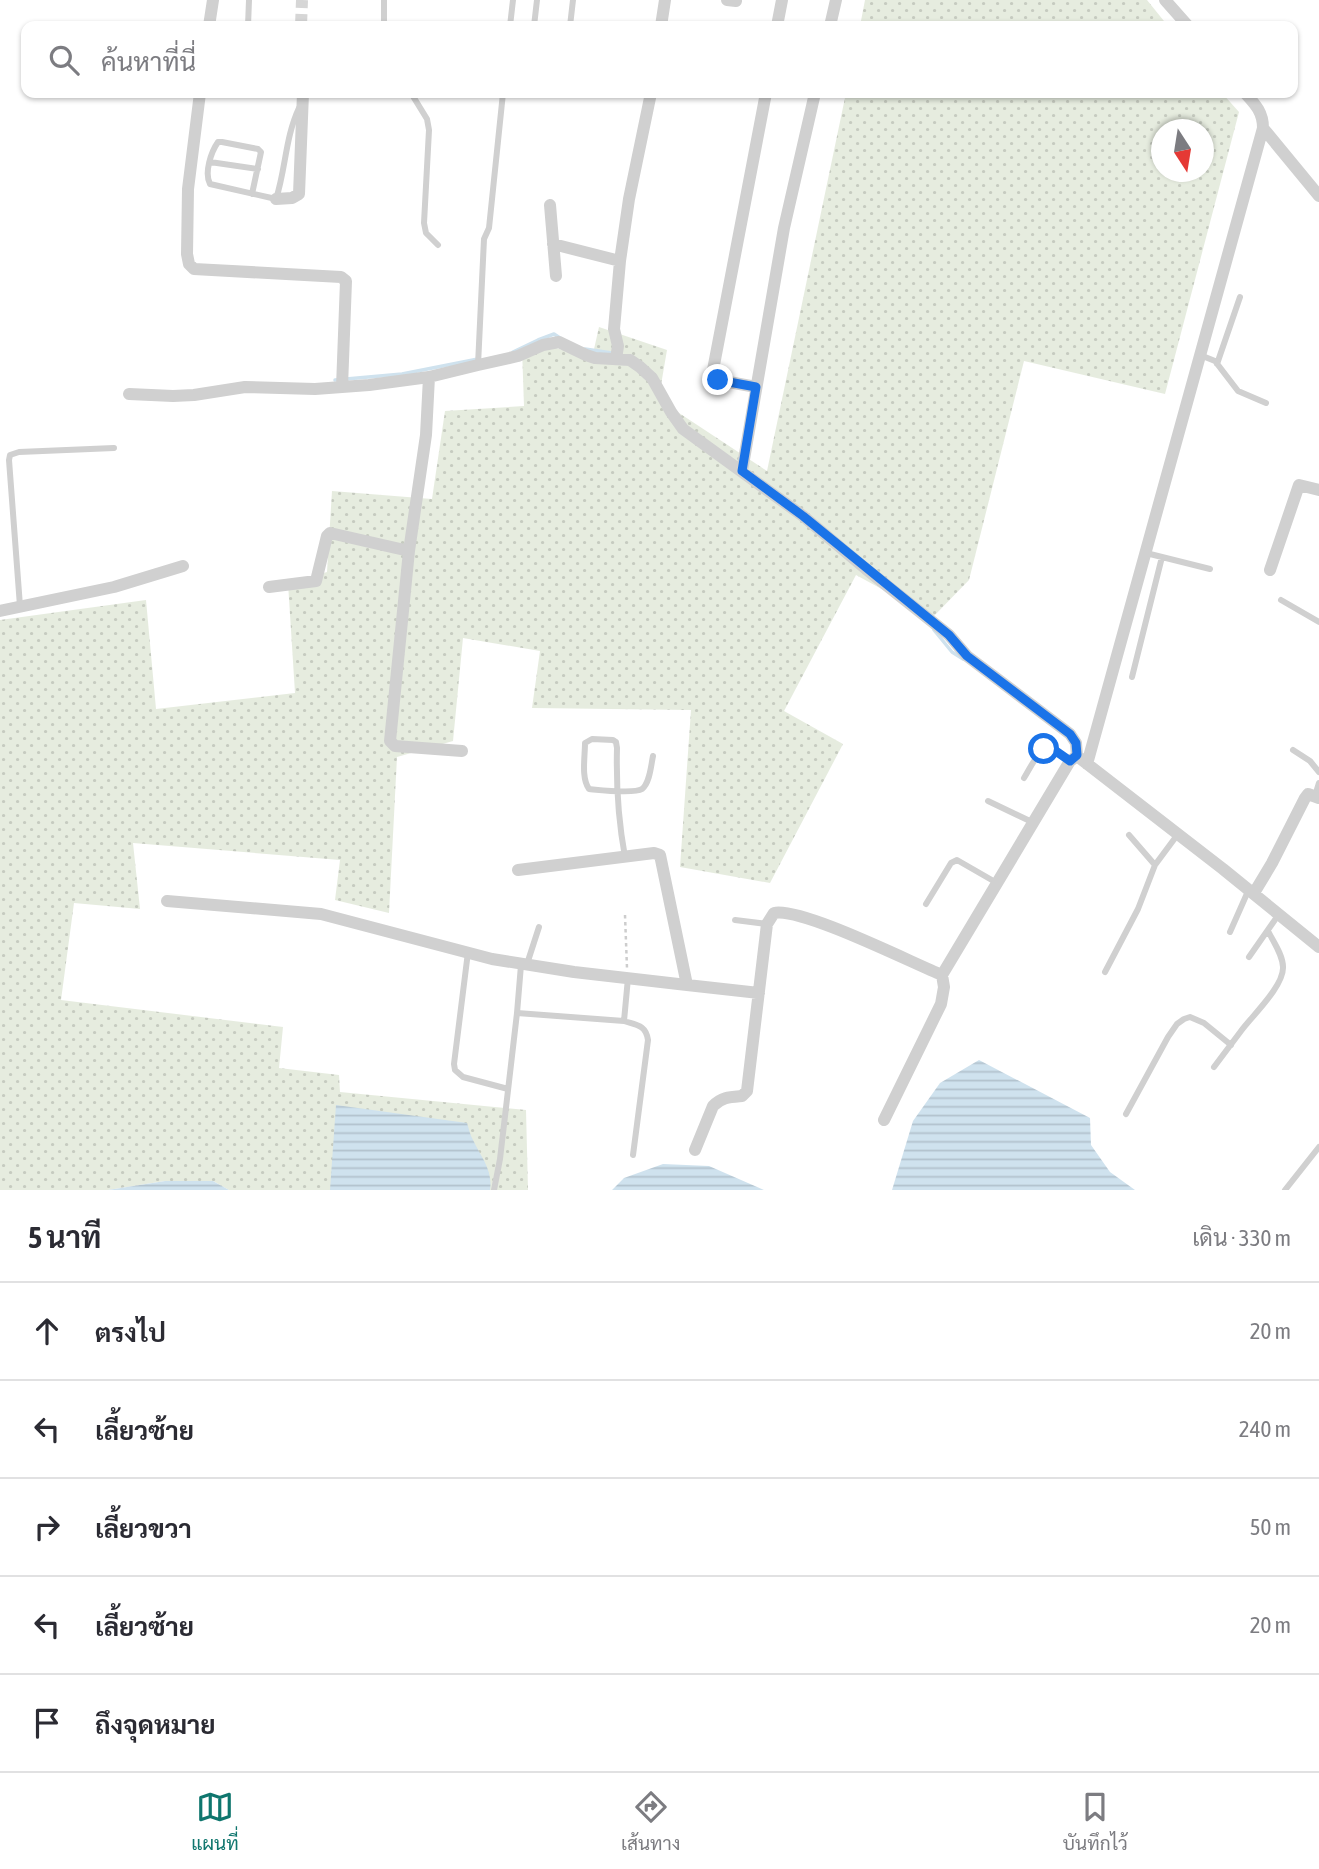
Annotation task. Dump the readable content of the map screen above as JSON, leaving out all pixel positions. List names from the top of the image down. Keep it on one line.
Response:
{"north":"bottom","page":{"search":"ค้นหาที่นี่","heading":["5 นาที","เดิน · 330 m"],"list":[["ตรงไป","20 m"],["เลี้ยวซ้าย","240 m"],["เลี้ยวขวา","50 m"],["เลี้ยวซ้าย","20 m"],"ถึงจุดหมาย"],"nav":["แผนที่","เส้นทาง","บันทึกไว้"]}}
